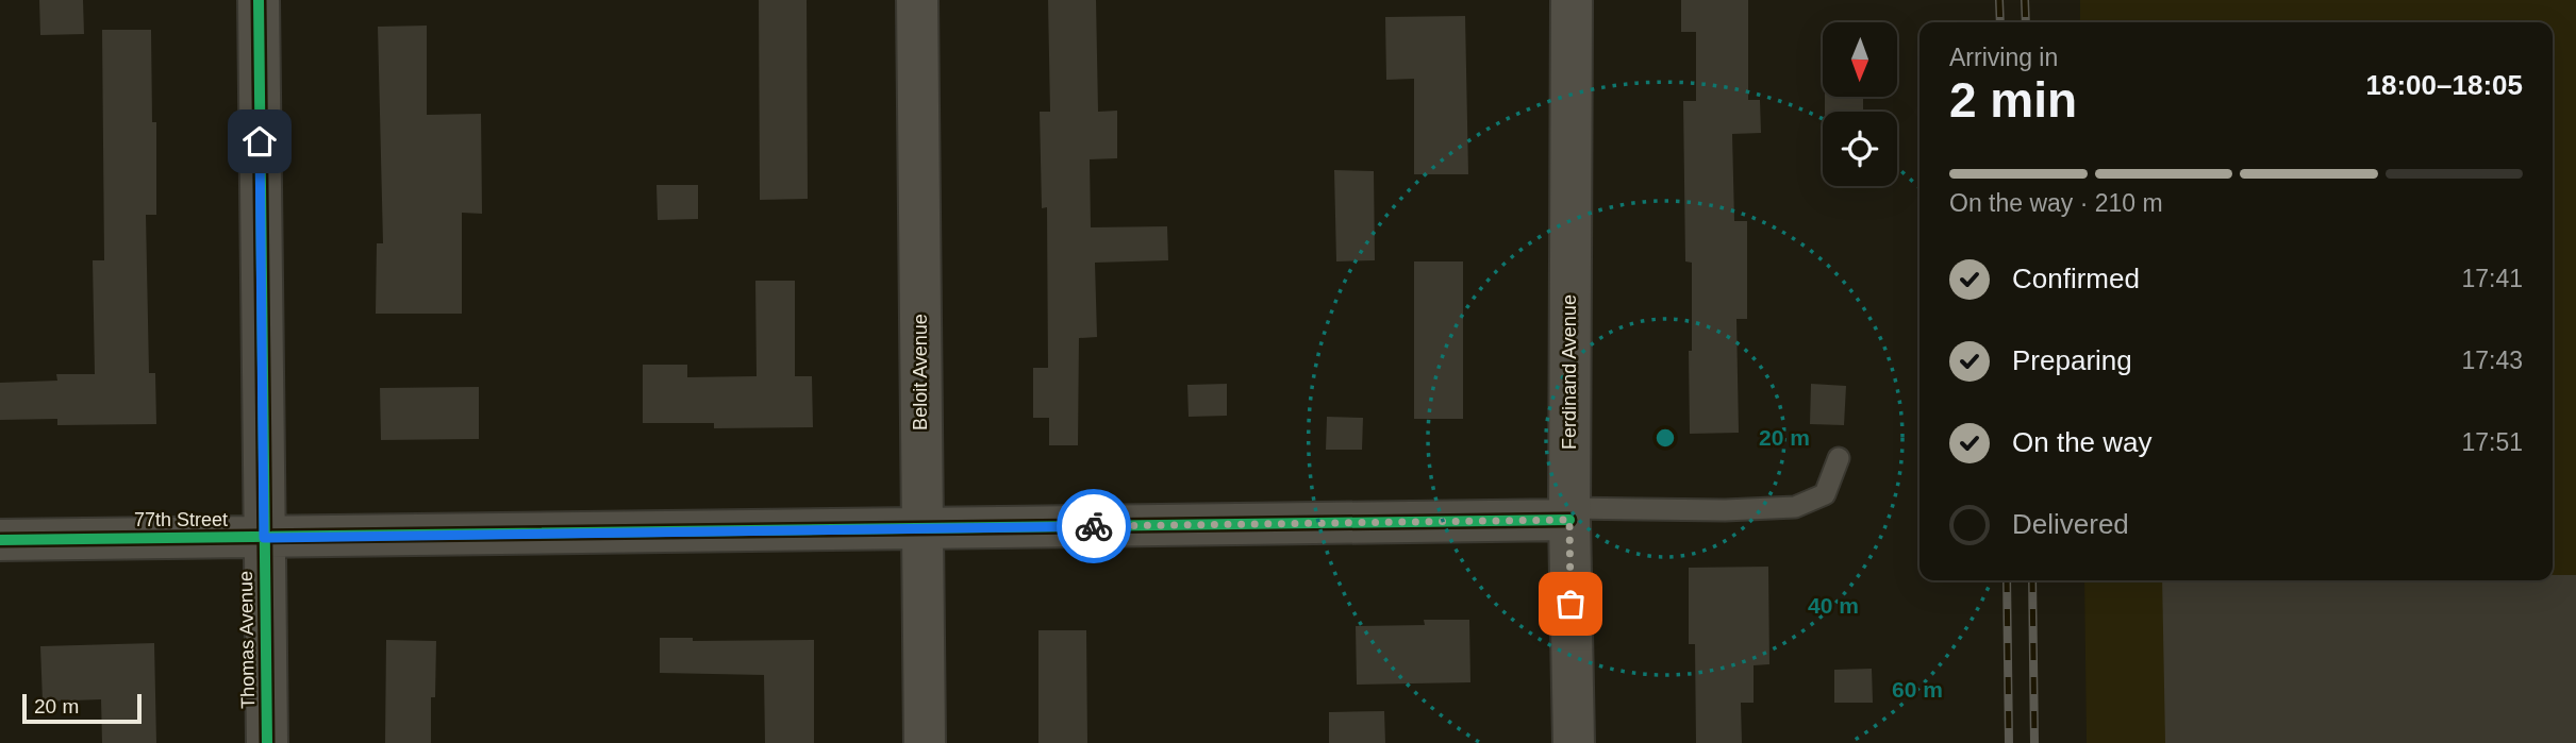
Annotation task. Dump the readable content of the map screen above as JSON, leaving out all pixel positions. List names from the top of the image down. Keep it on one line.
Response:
{"streets":{"street":["Beloit Avenue","Ferdinand Avenue","77th Street","Thomas Avenue"]},"crossings":[["Beloit Avenue","77th Street"],["Ferdinand Avenue","77th Street"],["77th Street","Thomas Avenue"]],"scale_bar":"20 m","north":"bottom","page":{"heading":["2 min","Arriving in","18:00–18:05"],"bar":"On the way · 210 m","list":[["Confirmed","17:41"],["Preparing","17:43"],["On the way","17:51"],"Delivered"],"scale":"20 m"},"rings":["20 m","40 m","60 m"]}
